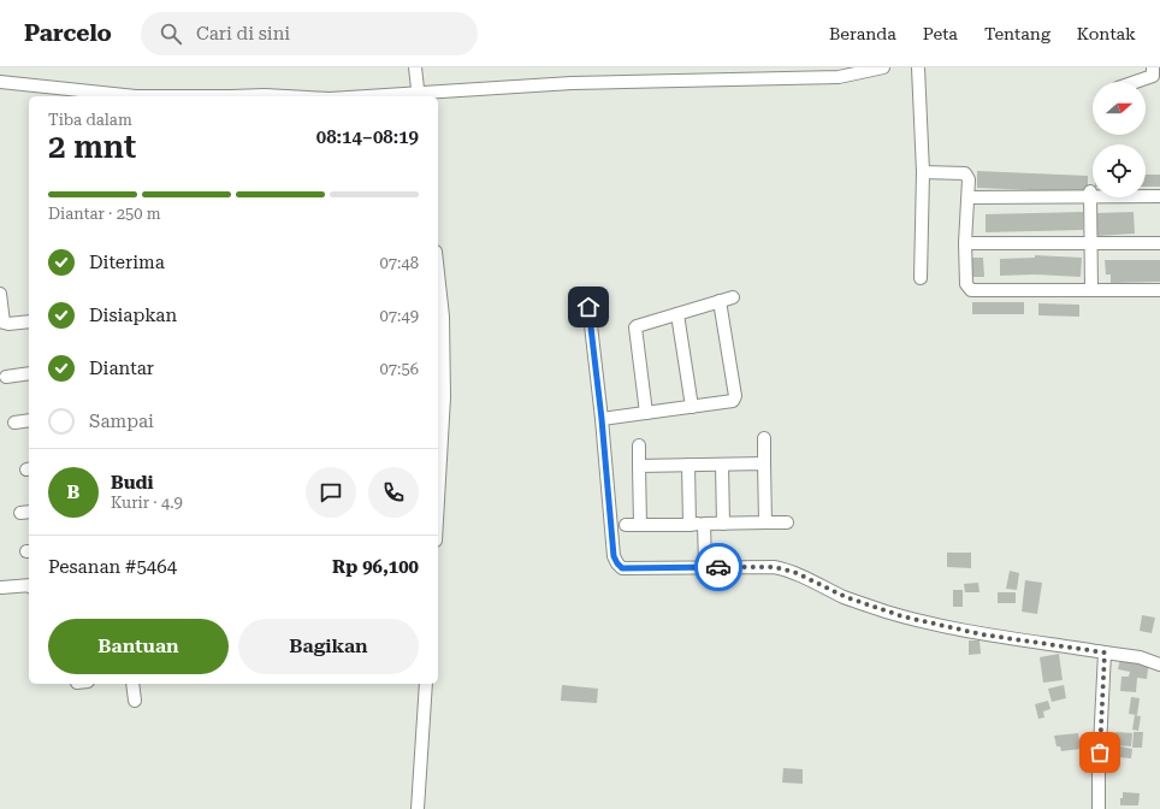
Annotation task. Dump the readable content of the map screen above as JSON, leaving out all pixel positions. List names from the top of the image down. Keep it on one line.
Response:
{"north":"right","page":{"header":"Parcelo","search":"Cari di sini","nav":["Beranda","Peta","Tentang","Kontak"],"heading":["2 mnt","Tiba dalam","08:14–08:19"],"panel":["Budi","Kurir · 4.9","Pesanan #5464","Rp 96,100"],"bar":"Diantar · 250 m","list":[["Diterima","07:48"],["Disiapkan","07:49"],["Diantar","07:56"],"Sampai"],"round":"B","buttons":["Bantuan","Bagikan"]}}
